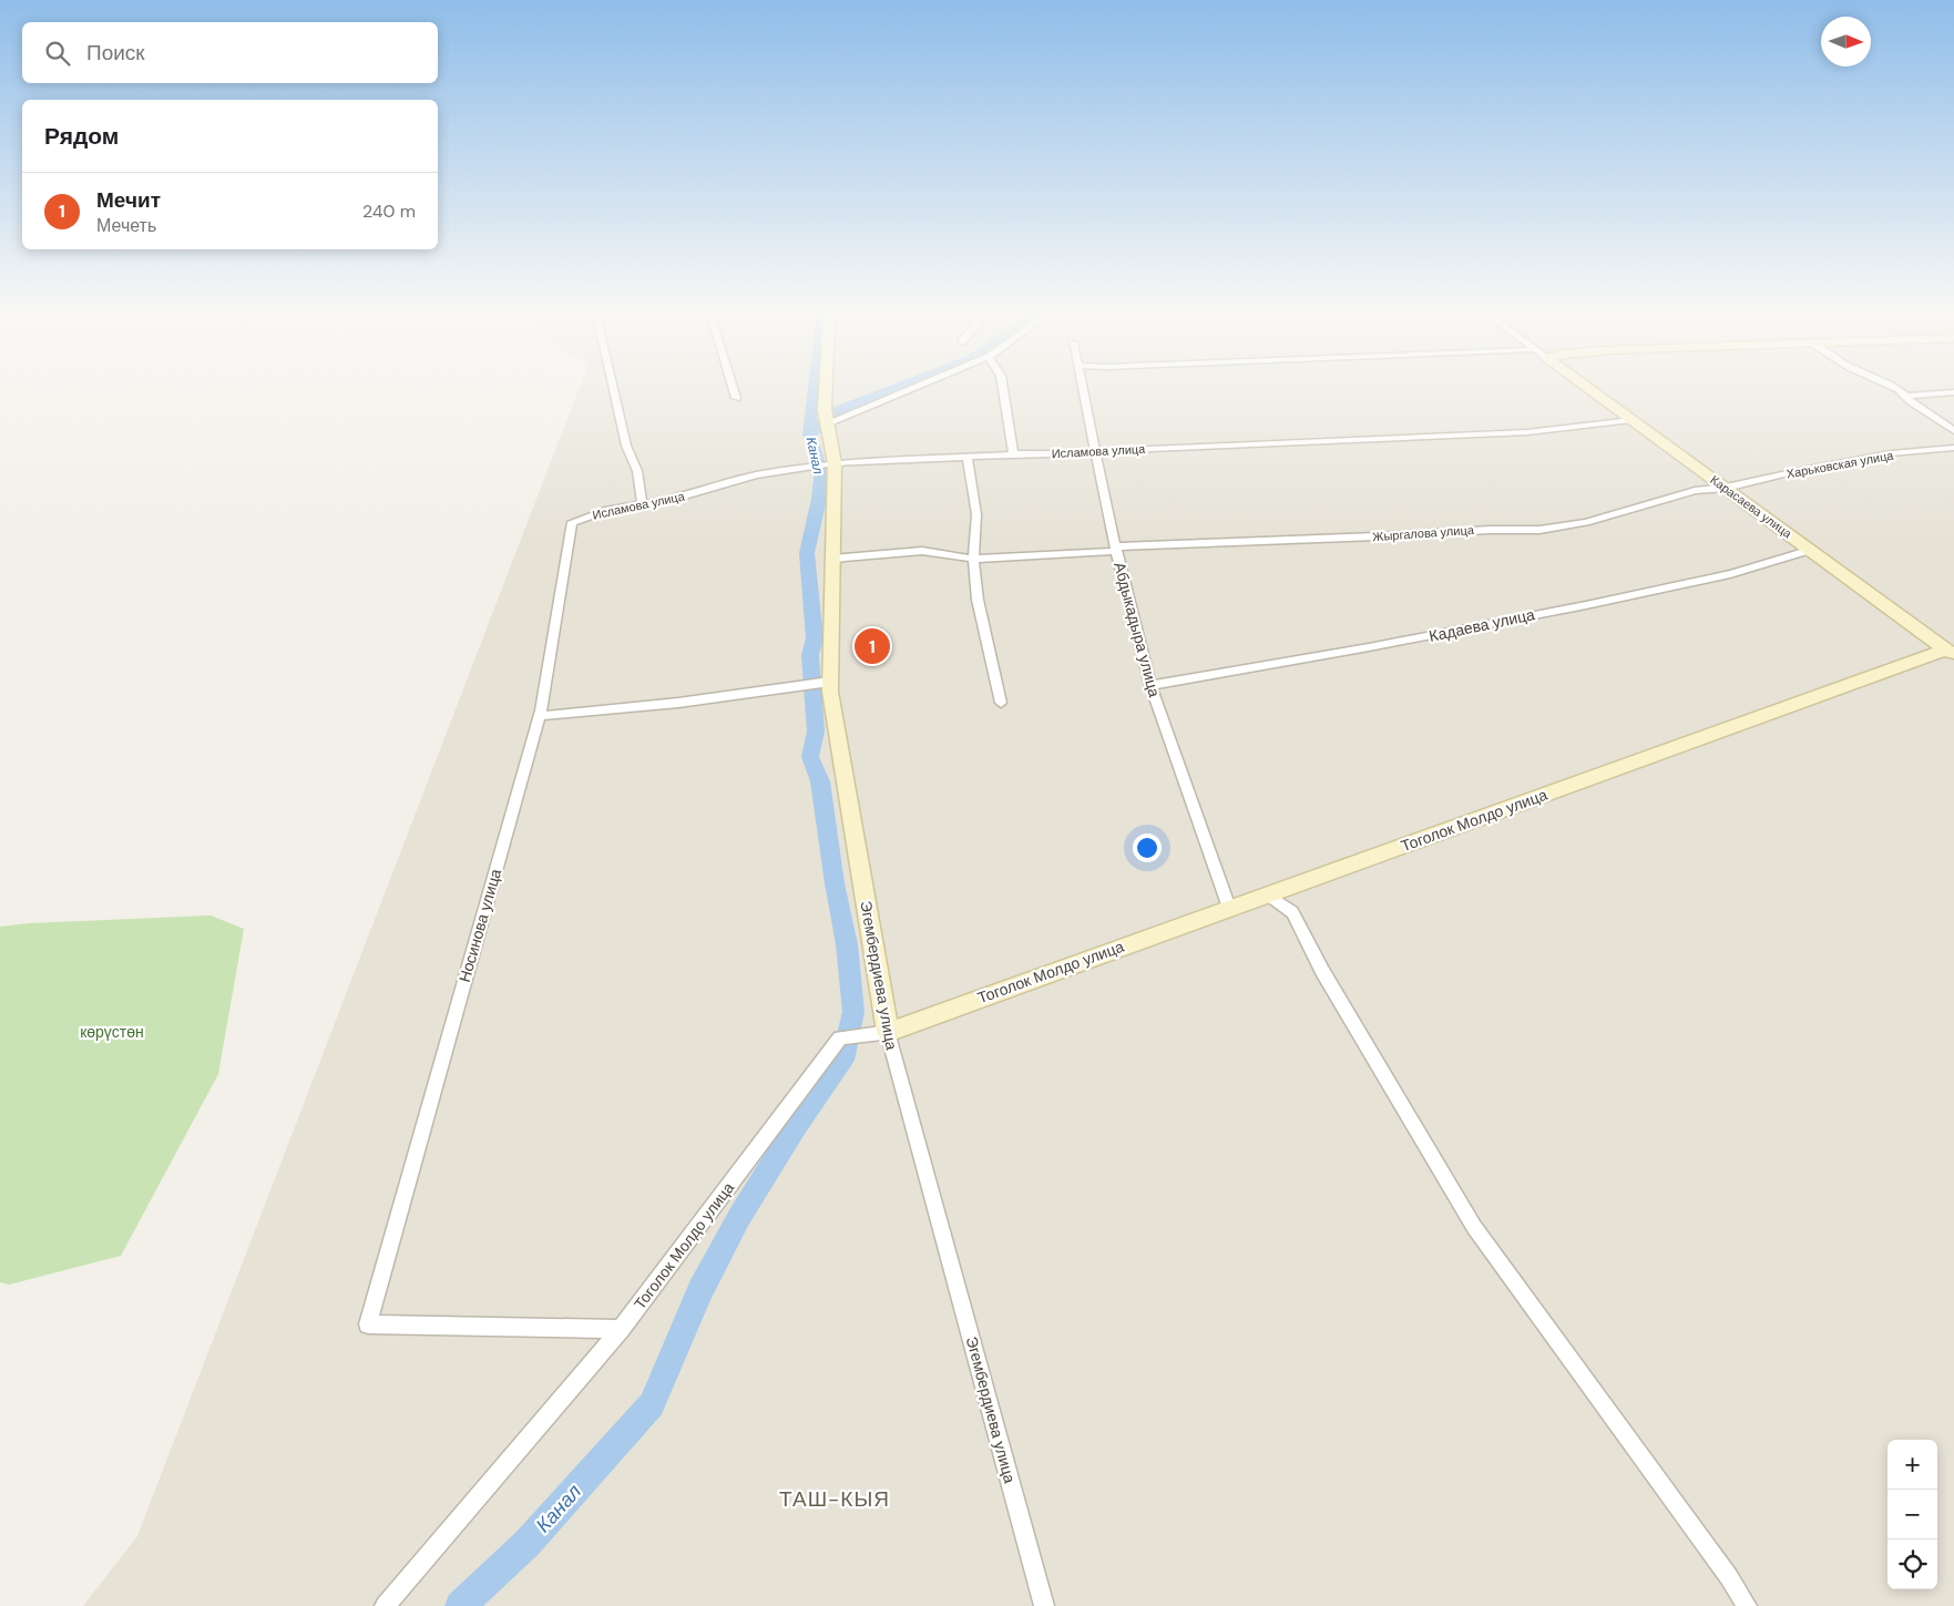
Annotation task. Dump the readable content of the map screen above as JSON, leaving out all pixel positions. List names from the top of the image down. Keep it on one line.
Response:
{"streets":{"street":["Исламова улица","Харьковская улица","Карасаева улица","Жыргалова улица","Кадаева улица","Абдыкадыра улица","Тоголок Молдо улица","Носинова улица","Эгембердиева улица"]},"crossings":[["Исламова улица","Карасаева улица"],["Исламова улица","Абдыкадыра улица"],["Исламова улица","Носинова улица"],["Исламова улица","Эгембердиева улица"],["Харьковская улица","Карасаева улица"],["Харьковская улица","Жыргалова улица"],["Карасаева улица","Жыргалова улица"],["Карасаева улица","Кадаева улица"],["Карасаева улица","Тоголок Молдо улица"],["Жыргалова улица","Абдыкадыра улица"],["Жыргалова улица","Эгембердиева улица"],["Кадаева улица","Абдыкадыра улица"],["Абдыкадыра улица","Тоголок Молдо улица"],["Тоголок Молдо улица","Носинова улица"],["Тоголок Молдо улица","Эгембердиева улица"]],"districts":["ТАШ-КЫЯ"],"water":["Канал"],"parks":["көрүстөн"],"north":"right","page":{"search":"Поиск","heading":"Рядом","list":[{"mark":"1","name":"Мечит","note":"Мечеть","value":"240 m"}],"pins":"1","map_buttons":["+","−"]}}
